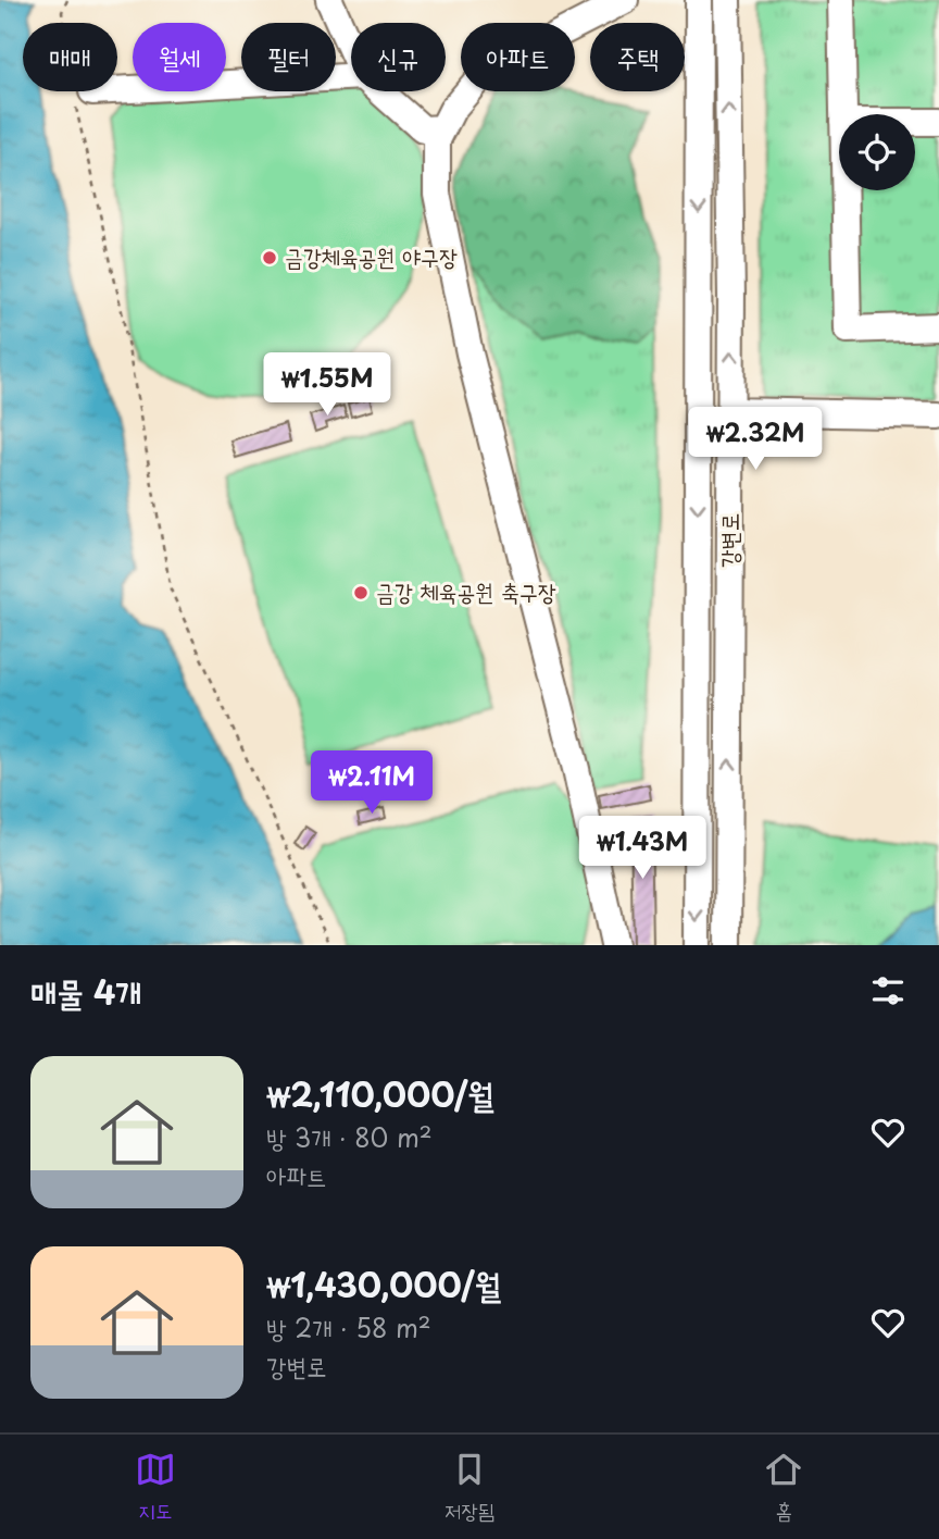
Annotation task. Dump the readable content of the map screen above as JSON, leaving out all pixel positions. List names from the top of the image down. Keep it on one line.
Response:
{"streets":{"street":["강변로"]},"places":["금강체육공원 야구장","금강 체육공원 축구장"],"page":{"chip":["매매","월세","필터","신규","아파트","주택"],"price":["₩1.55M","₩2.32M","₩2.11M","₩1.43M"],"heading":"매물 4개","list":[{"name":"₩2,110,000/월","note":"방 3개 · 80 m² · 아파트"},{"name":"₩1,430,000/월","note":"방 2개 · 58 m² · 강변로"}],"tabs":["지도","저장됨","홈"]}}
